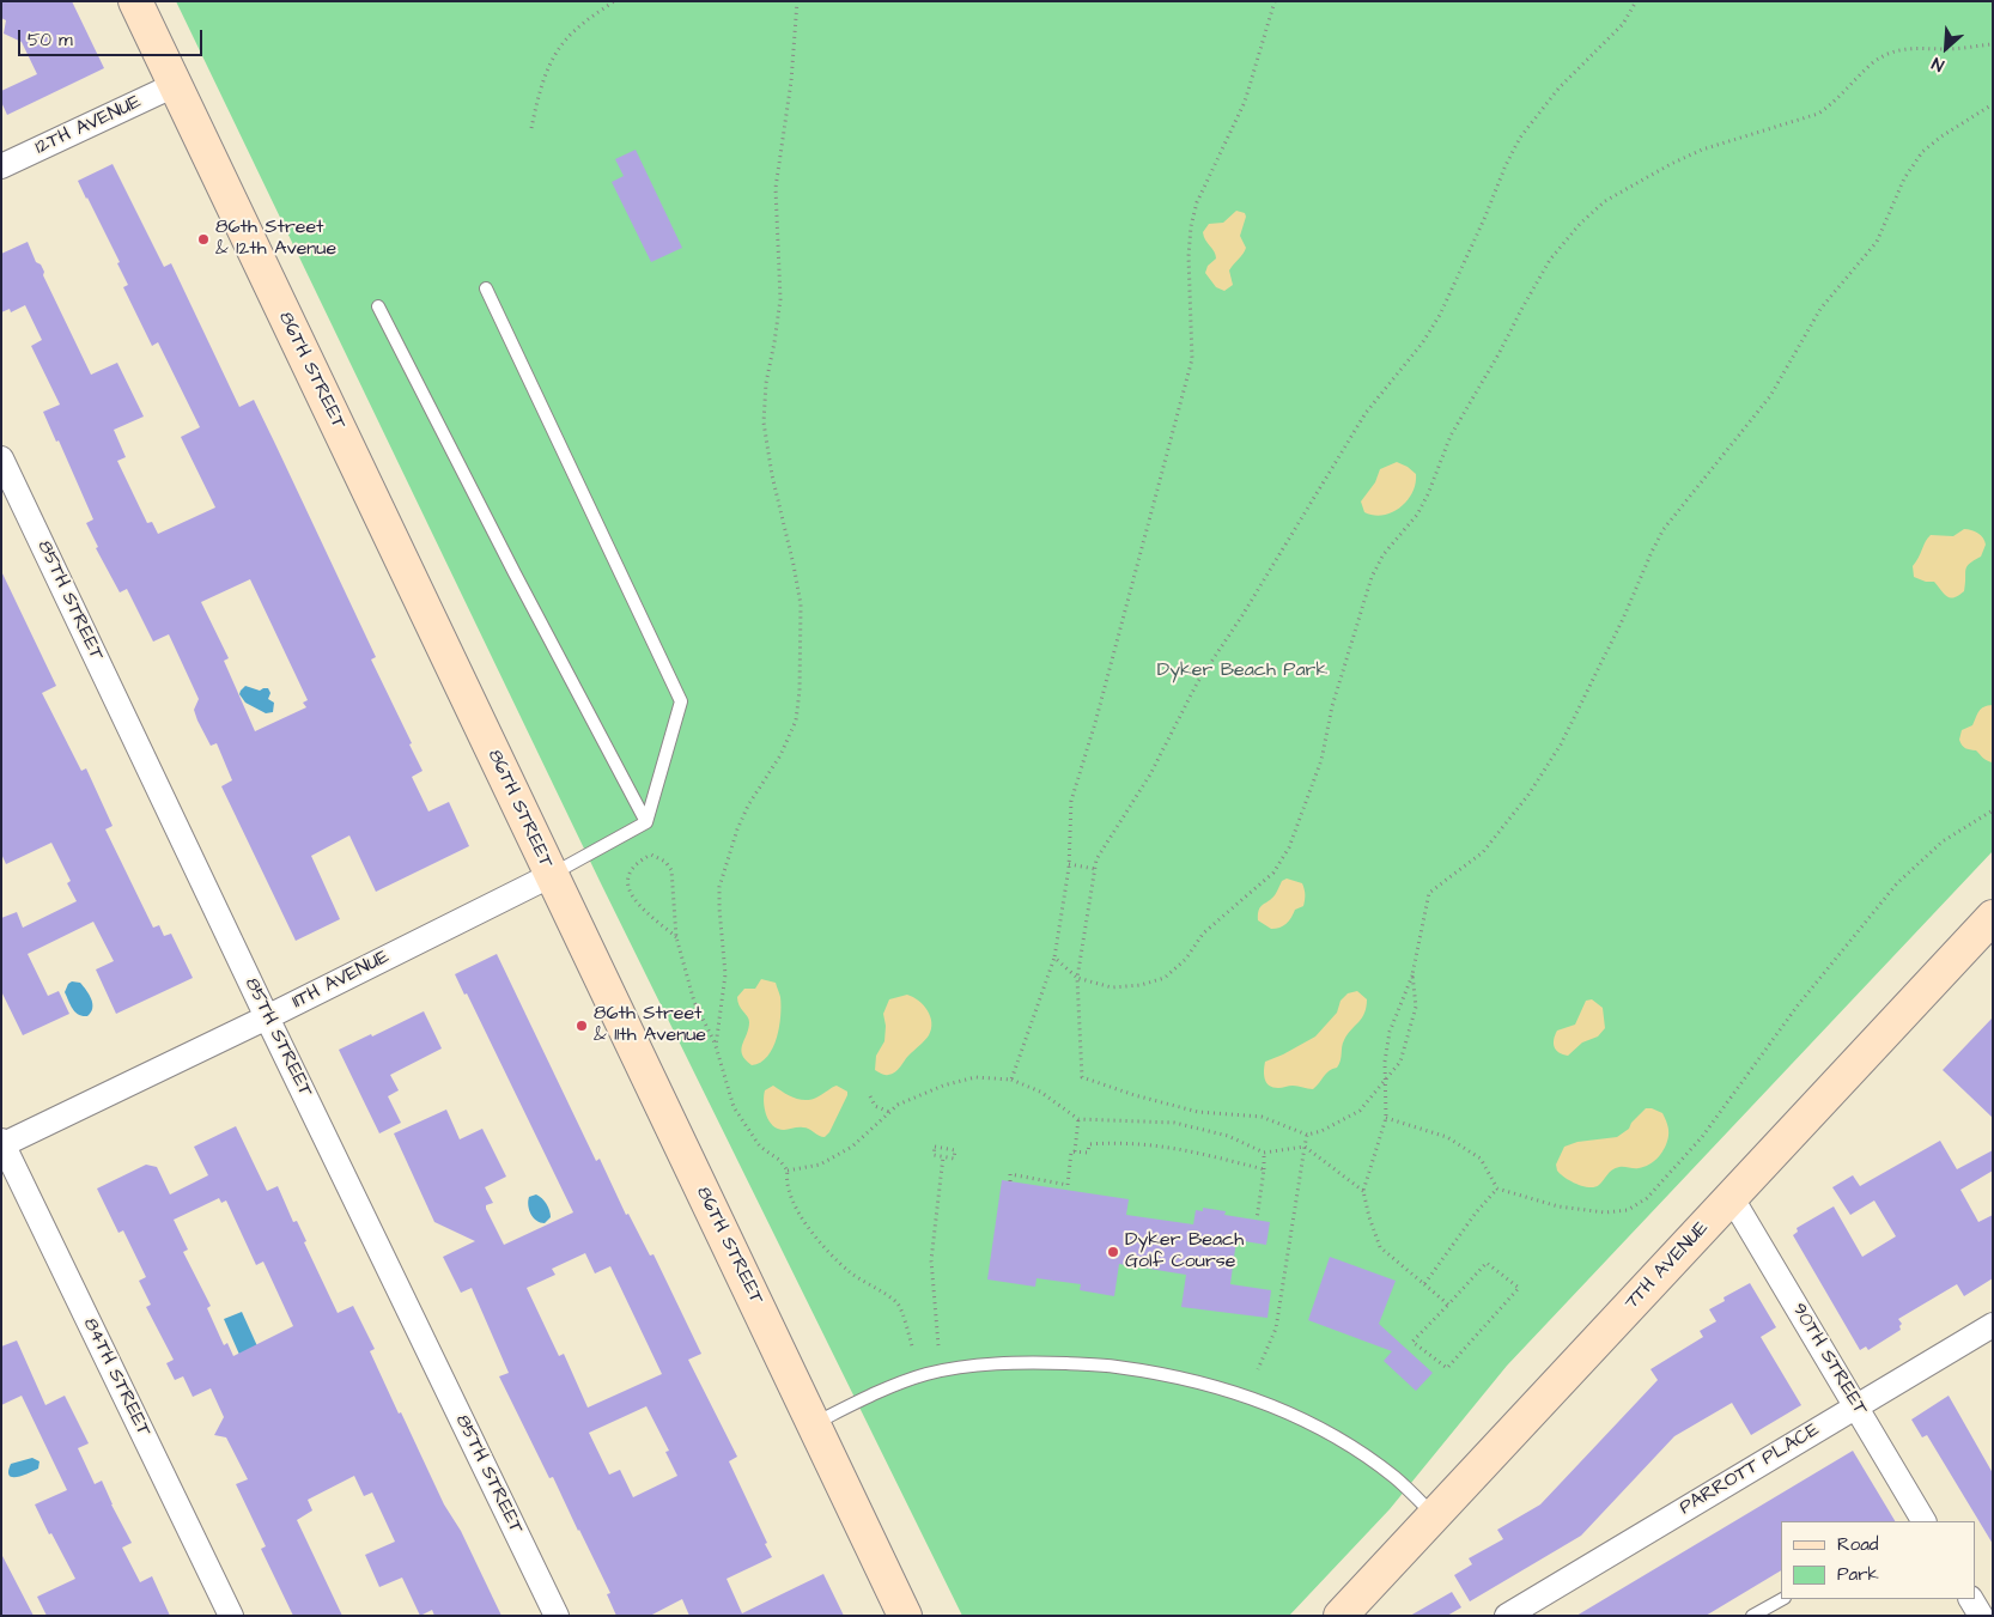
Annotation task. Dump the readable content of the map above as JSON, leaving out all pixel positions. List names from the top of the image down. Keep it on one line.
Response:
{"streets":{"main road":["86TH STREET","7TH AVENUE"],"street":["12TH AVENUE","85TH STREET","11TH AVENUE","90TH STREET","84TH STREET","PARROTT PLACE"]},"crossings":[["12TH AVENUE","86TH STREET"],["86TH STREET","11TH AVENUE"],["85TH STREET","11TH AVENUE"],["11TH AVENUE","84TH STREET"],["7TH AVENUE","90TH STREET"],["90TH STREET","PARROTT PLACE"]],"parks":["Dyker Beach Park"],"places":["86th Street & 12th Avenue","86th Street & 11th Avenue","Dyker Beach Golf Course"],"legend":["Road","Park"],"scale_bar":"50 m","north":"bottom left"}
